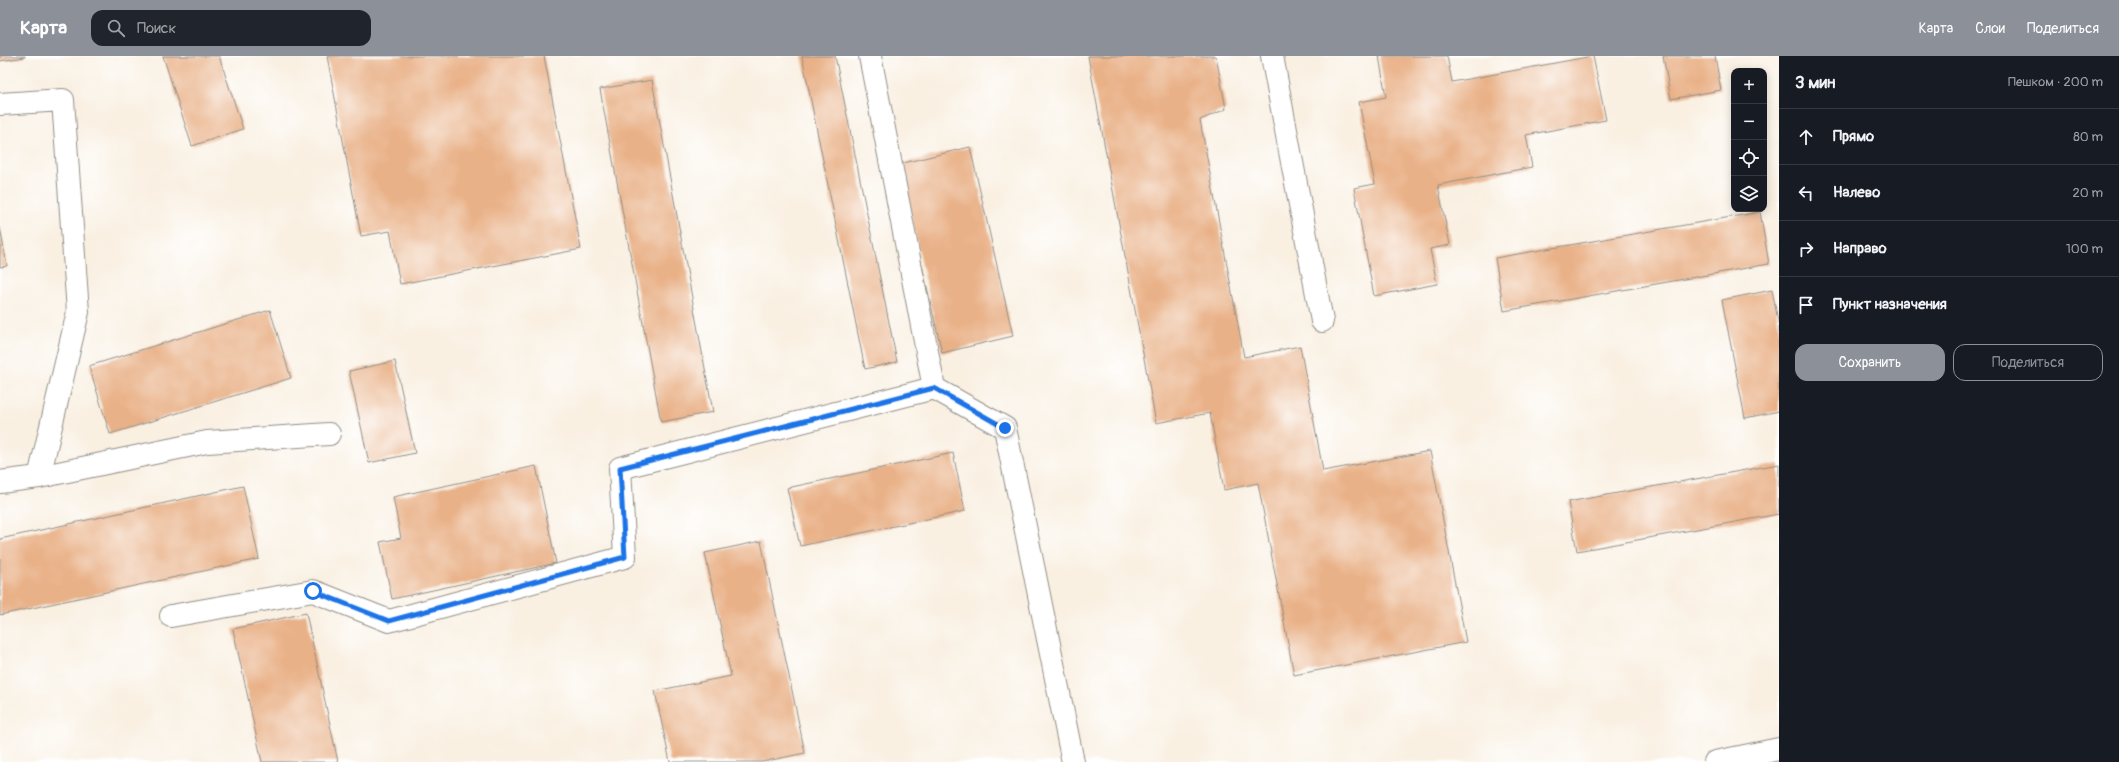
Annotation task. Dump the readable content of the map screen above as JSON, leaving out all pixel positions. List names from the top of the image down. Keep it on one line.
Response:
{"page":{"header":"Карта","search":"Поиск","nav":["Карта","Слои","Поделиться"],"heading":["3 мин","Пешком · 200 m"],"map_buttons":["+","−"],"list":[["Прямо","80 m"],["Налево","20 m"],["Направо","100 m"],"Пункт назначения"],"buttons":["Сохранить","Поделиться"]}}
